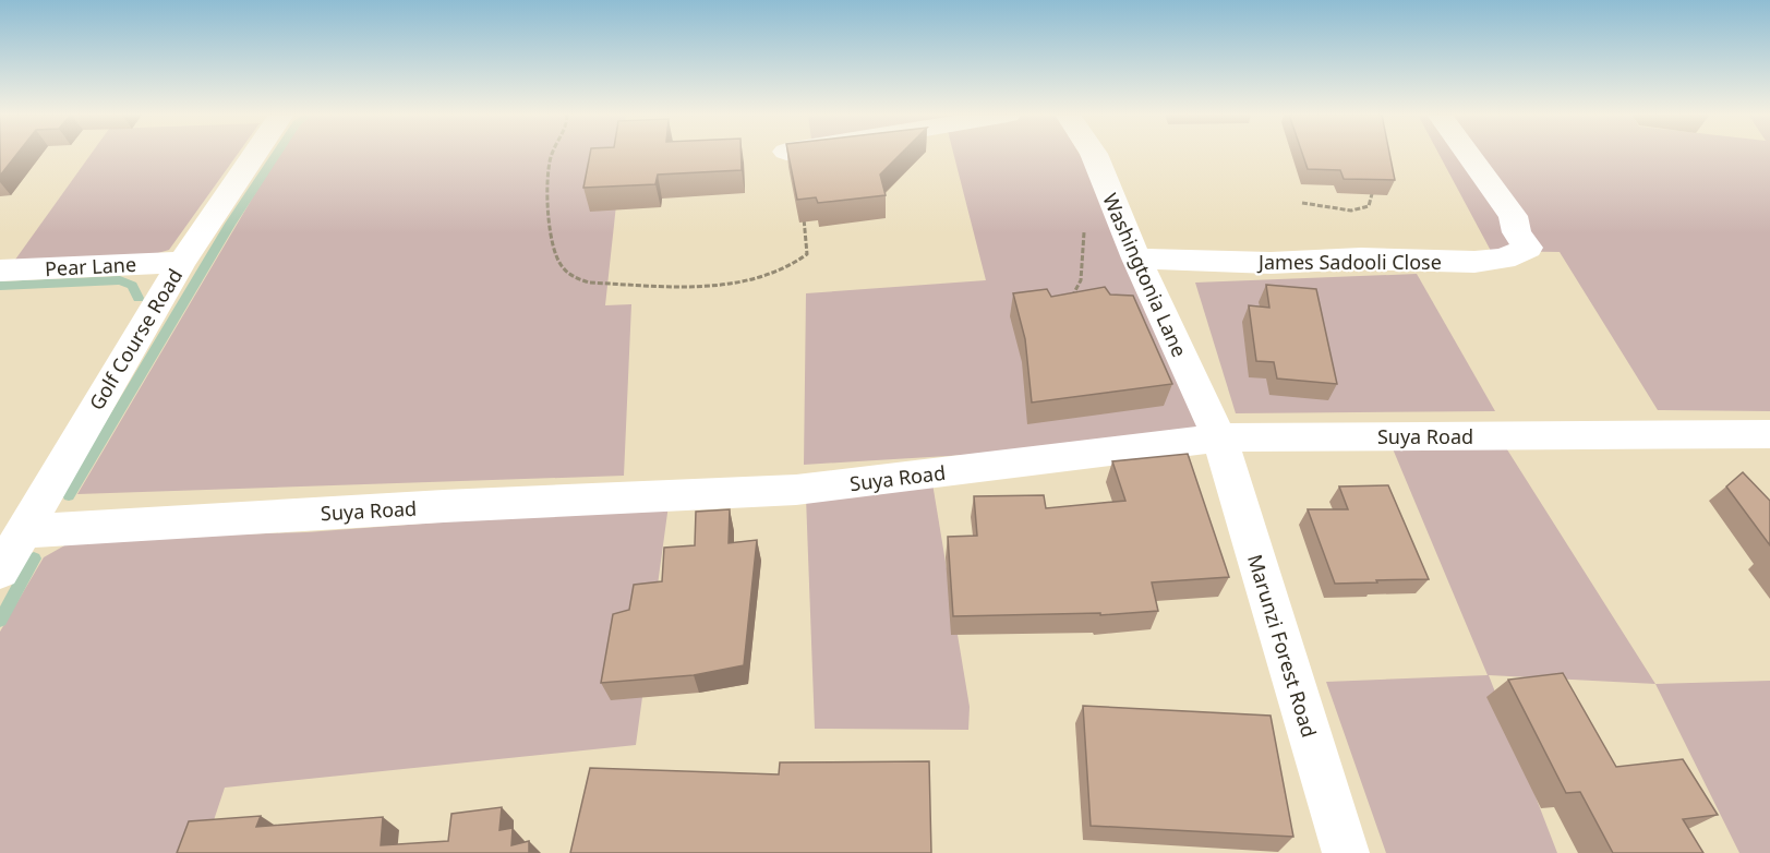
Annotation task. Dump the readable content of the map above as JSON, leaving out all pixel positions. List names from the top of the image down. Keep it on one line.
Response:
{"streets":{"street":["James Sadooli Close","Pear Lane","Washingtonia Lane","Golf Course Road","Suya Road","Marunzi Forest Road"]},"crossings":[["James Sadooli Close","Washingtonia Lane"],["Pear Lane","Golf Course Road"],["Washingtonia Lane","Suya Road"],["Washingtonia Lane","Marunzi Forest Road"],["Golf Course Road","Suya Road"],["Suya Road","Marunzi Forest Road"]]}
